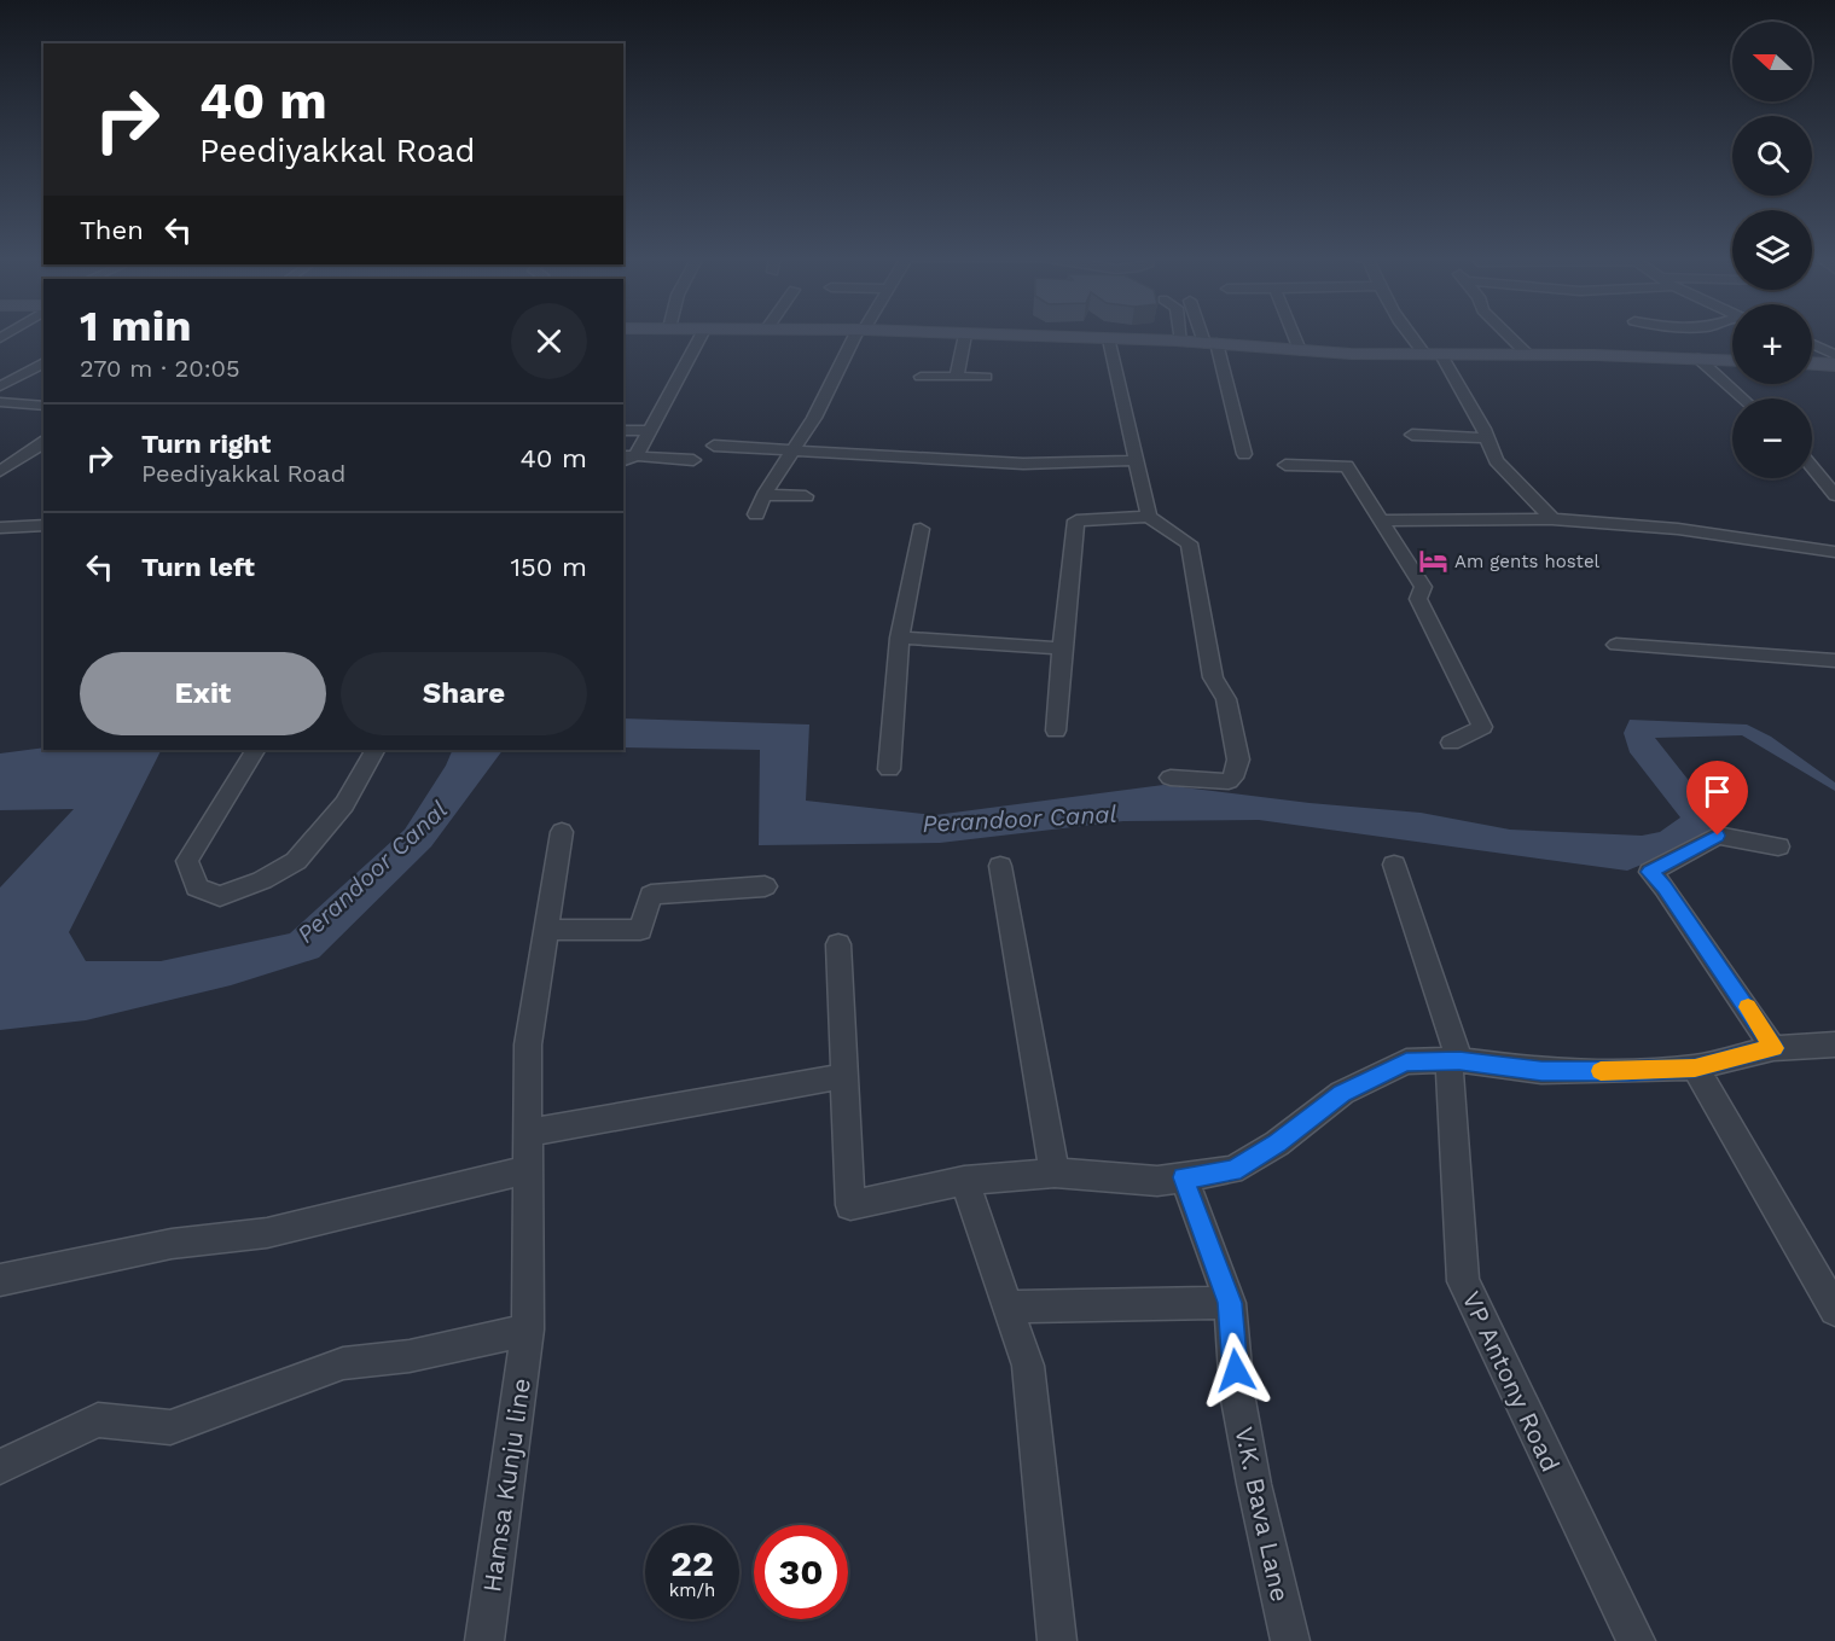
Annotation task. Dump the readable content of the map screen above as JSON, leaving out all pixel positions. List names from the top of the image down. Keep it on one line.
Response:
{"streets":{"street":["VP Antony Road","Hamsa Kunju line","V.K. Bava Lane"]},"water":["Perandoor Canal"],"places":{"hotel":["Am gents hostel"]},"north":"left","page":{"map_buttons":["+","−"],"turn":["40 m","Peediyakkal Road"],"then":"Then","heading":["1 min","270 m · 20:05"],"list":[{"name":"Turn right","note":"Peediyakkal Road","value":"40 m"},{"name":"Turn left","value":"150 m"}],"buttons":["Exit","Share"],"speed":"22 km/h","limit":"30"}}
